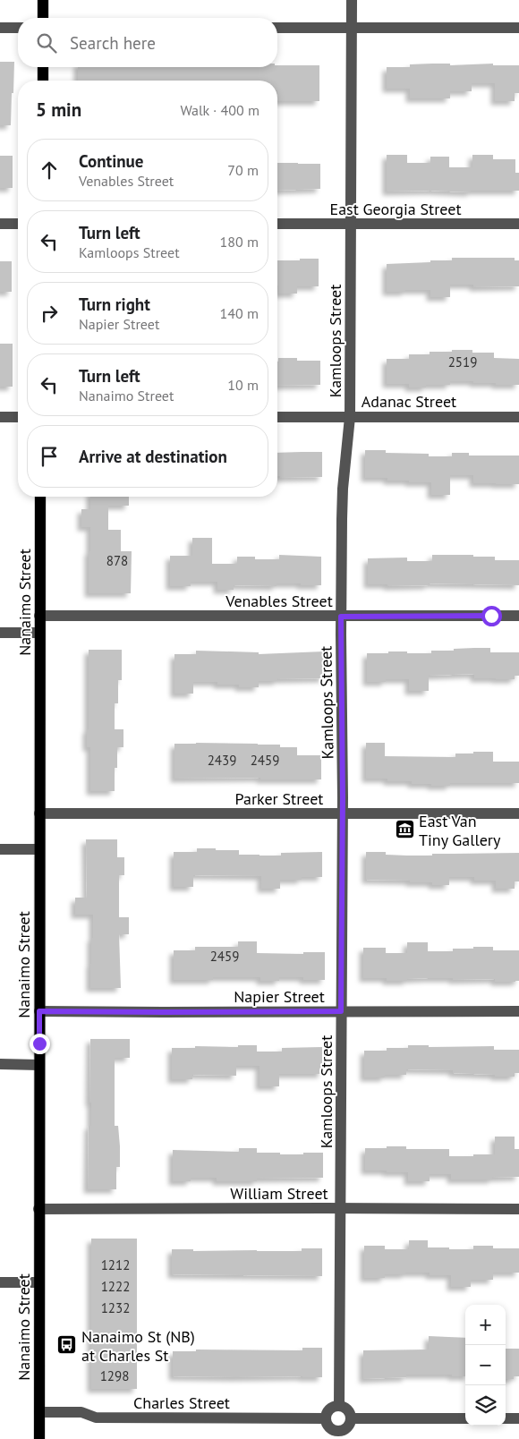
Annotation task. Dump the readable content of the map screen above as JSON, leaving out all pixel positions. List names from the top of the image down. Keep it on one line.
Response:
{"streets":{"main road":["Nanaimo Street"],"street":["East Georgia Street","Kamloops Street","Adanac Street","Venables Street","Parker Street","Napier Street","William Street","Charles Street"]},"crossings":[["East Georgia Street","Kamloops Street"],["Kamloops Street","Adanac Street"],["Kamloops Street","Venables Street"],["Kamloops Street","Parker Street"],["Kamloops Street","Napier Street"],["Kamloops Street","William Street"],["Kamloops Street","Charles Street"],["Venables Street","Nanaimo Street"],["Nanaimo Street","Parker Street"],["Nanaimo Street","Napier Street"],["Nanaimo Street","William Street"],["Nanaimo Street","Charles Street"]],"places":{"museum":["East Van Tiny Gallery"],"bus stop":["Nanaimo St (NB) at Charles St"]},"house_numbers":["2519","878","2439","2459","2459","1212","1222","1232","1298"],"page":{"search":"Search here","heading":["5 min","Walk · 400 m"],"list":[["Continue","Venables Street","70 m"],["Turn left","Kamloops Street","180 m"],["Turn right","Napier Street","140 m"],["Turn left","Nanaimo Street","10 m"],"Arrive at destination"],"map_buttons":["+","−"]}}
